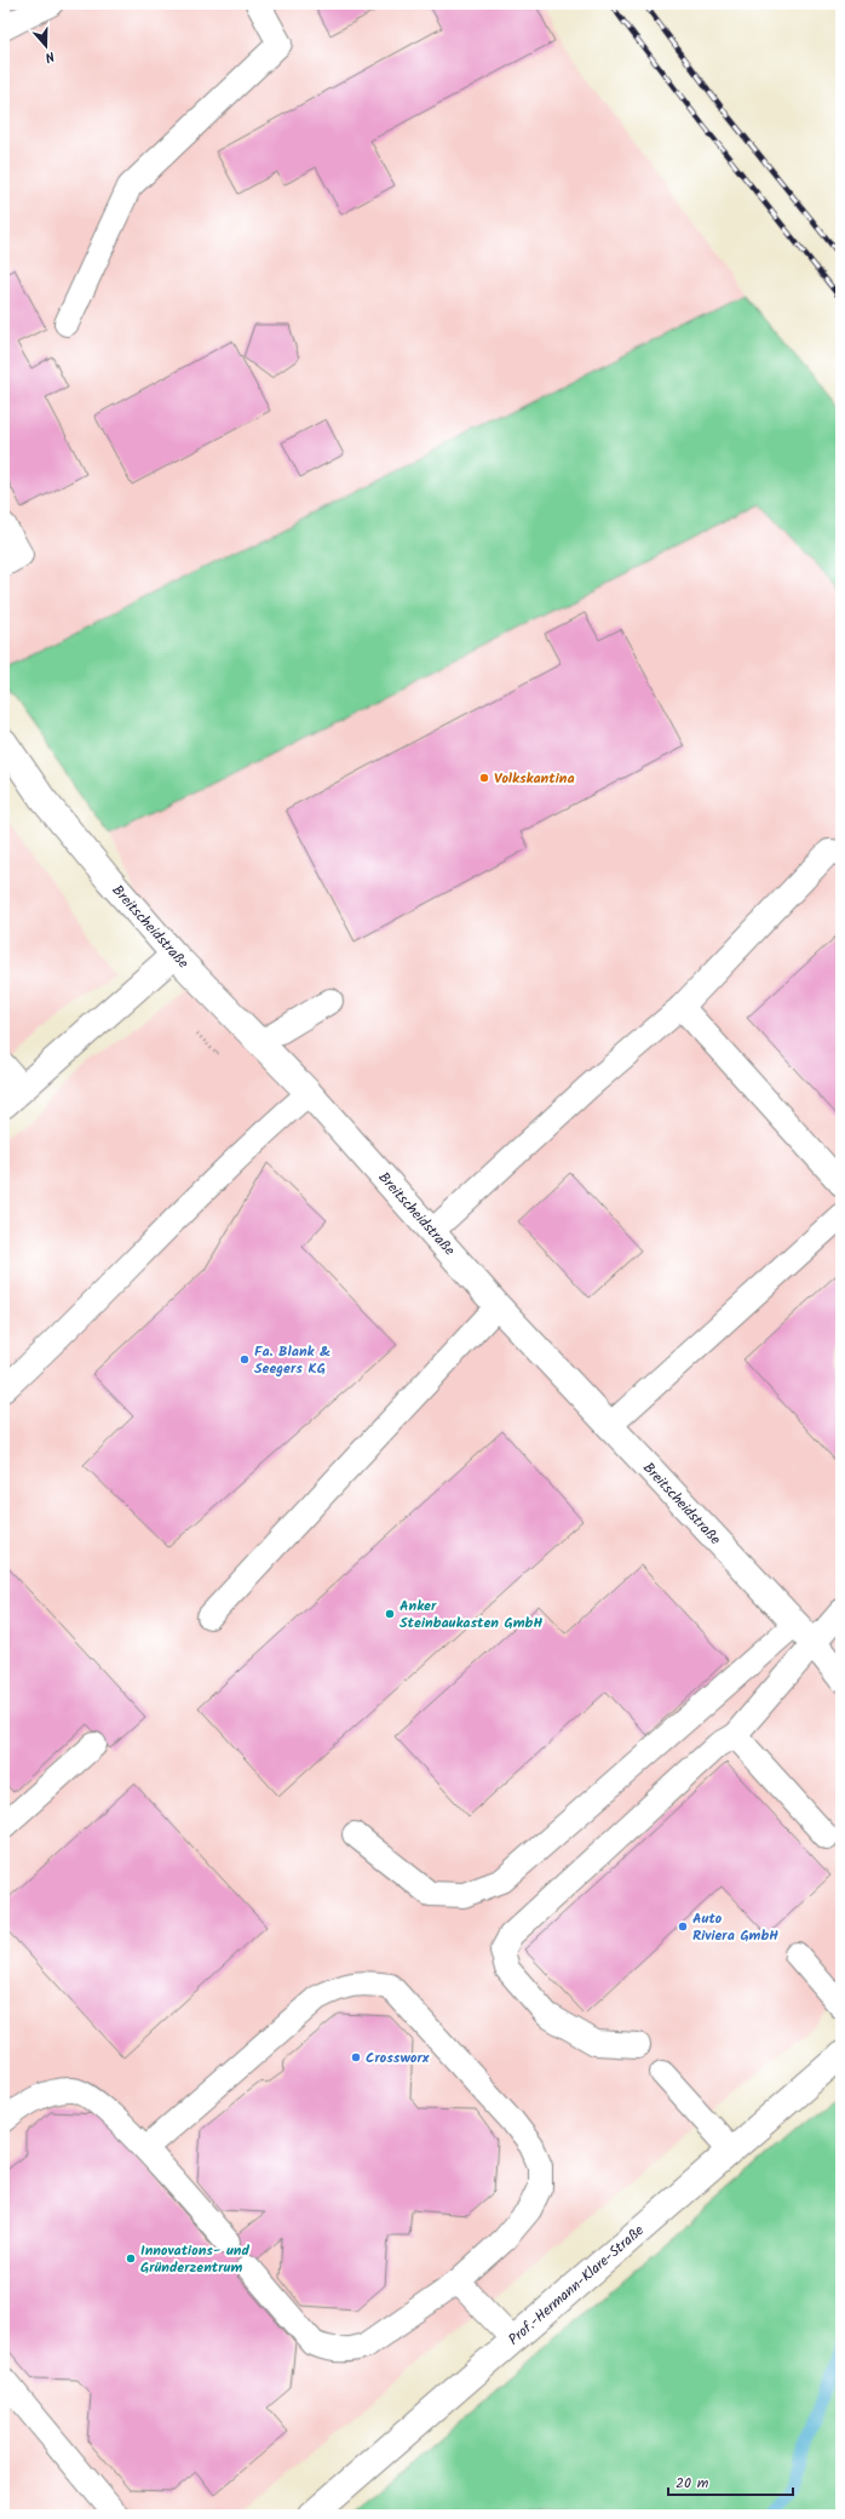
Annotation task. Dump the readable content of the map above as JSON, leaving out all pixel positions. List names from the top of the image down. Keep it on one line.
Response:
{"streets":{"street":["Breitscheidstraße","Prof.-Hermann-Klare-Straße"]},"places":["Volkskantina","Fa. Blank & Seegers KG","Anker Steinbaukasten GmbH","Auto Riviera GmbH","Crossworx","Innovations- und Gründerzentrum"],"scale_bar":"20 m","north":"bottom"}
